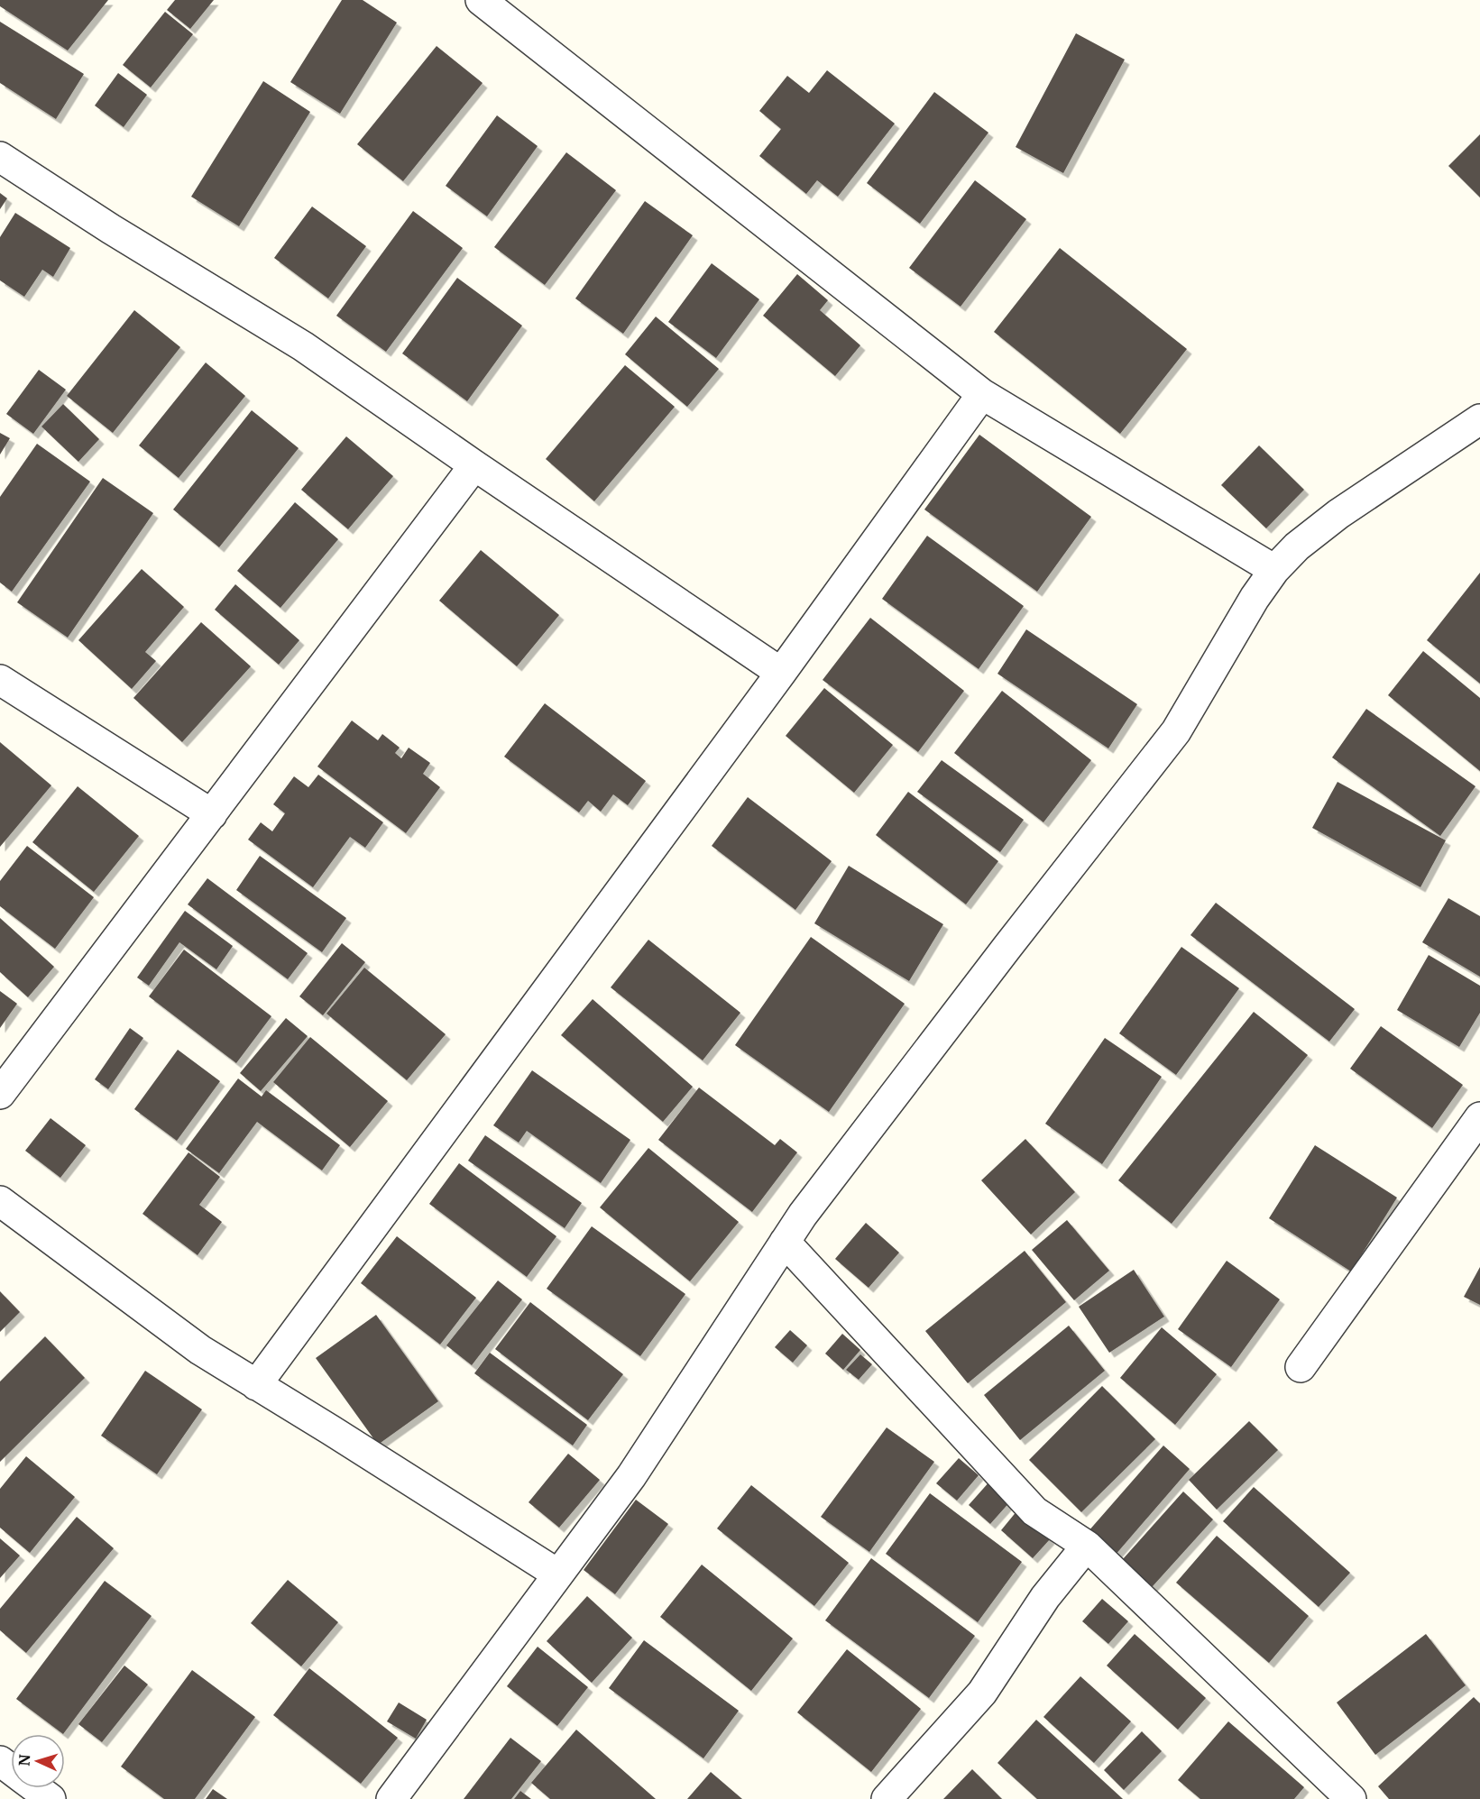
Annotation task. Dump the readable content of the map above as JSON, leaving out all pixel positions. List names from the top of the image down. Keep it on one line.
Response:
{"north":"left"}
